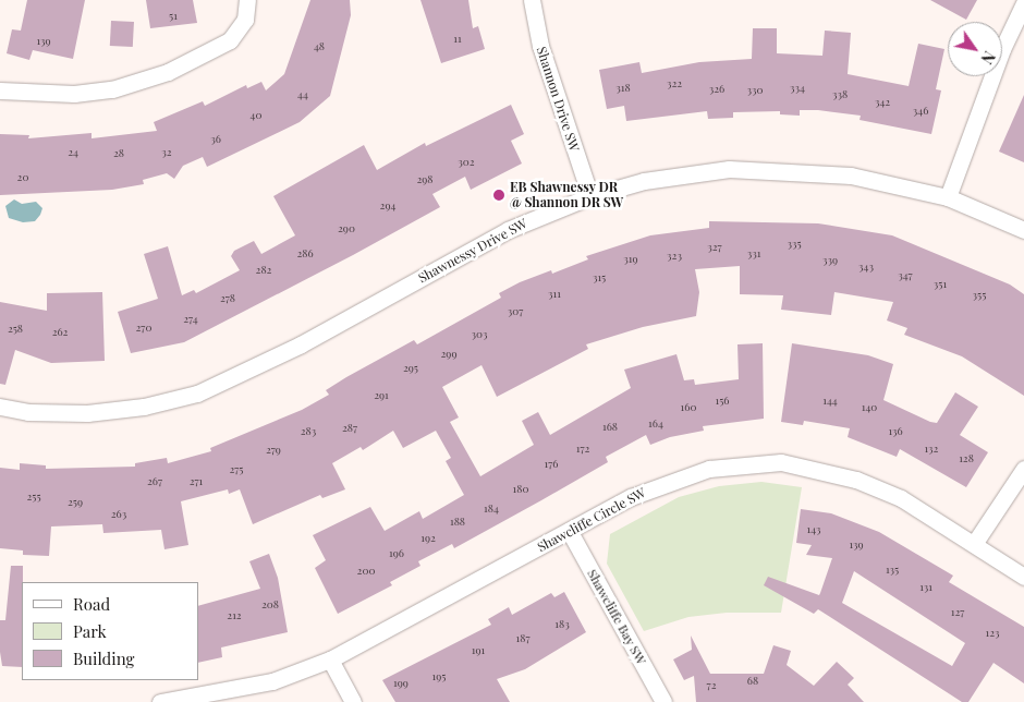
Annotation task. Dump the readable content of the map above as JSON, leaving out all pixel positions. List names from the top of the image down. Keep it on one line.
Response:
{"streets":{"street":["Shannon Drive SW","Shawnessy Drive SW","Shawcliffe Circle SW","Shawcliffe Bay SW"]},"crossings":[["Shannon Drive SW","Shawnessy Drive SW"],["Shawcliffe Circle SW","Shawcliffe Bay SW"]],"places":["EB Shawnessy DR @ Shannon DR SW"],"house_numbers":["51","11","139","48","322","318","334","326","330","44","338","342","346","40","36","24","32","28","302","20","298","294","290","335","327","286","331","323","319","339","343","282","347","315","351","311","355","278","307","274","270","258","262","303","299","295","291","156","144","160","140","164","168","287","283","136","172","132","279","128","176","275","267","271","180","255","259","184","263","188","143","192","139","196","135","200","131","208","127","212","183","123","187","191","195","68","199","72"],"legend":["Road","Park","Building"],"north":"bottom right"}
